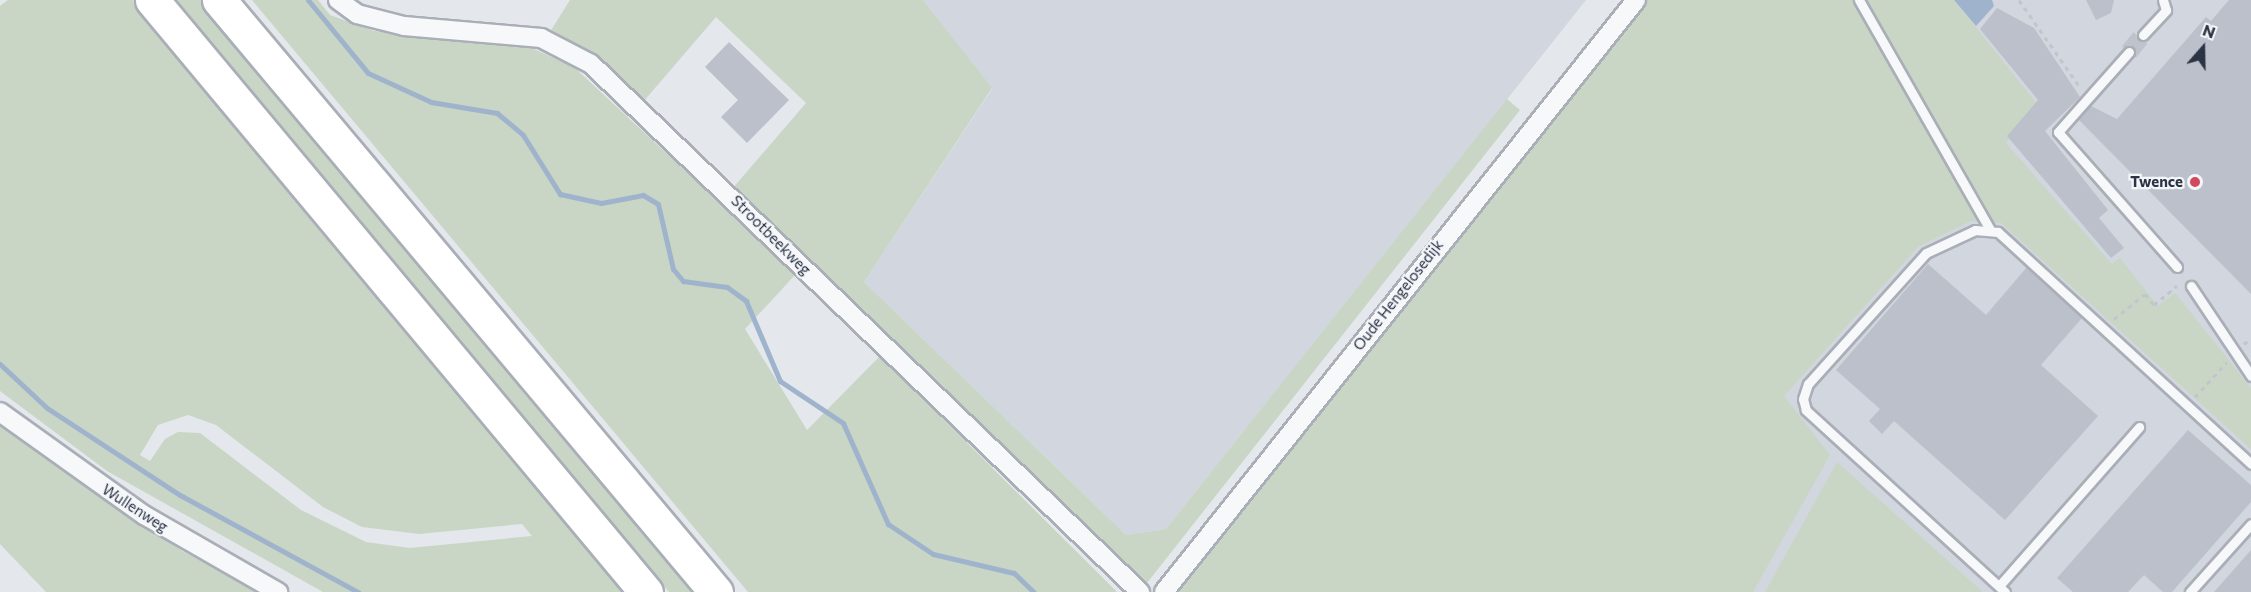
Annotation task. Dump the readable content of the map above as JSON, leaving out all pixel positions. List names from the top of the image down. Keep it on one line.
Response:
{"streets":{"street":["Strootbeekweg","Oude Hengelosedijk","Wullenweg"]},"places":["Twence"],"north":"top"}
